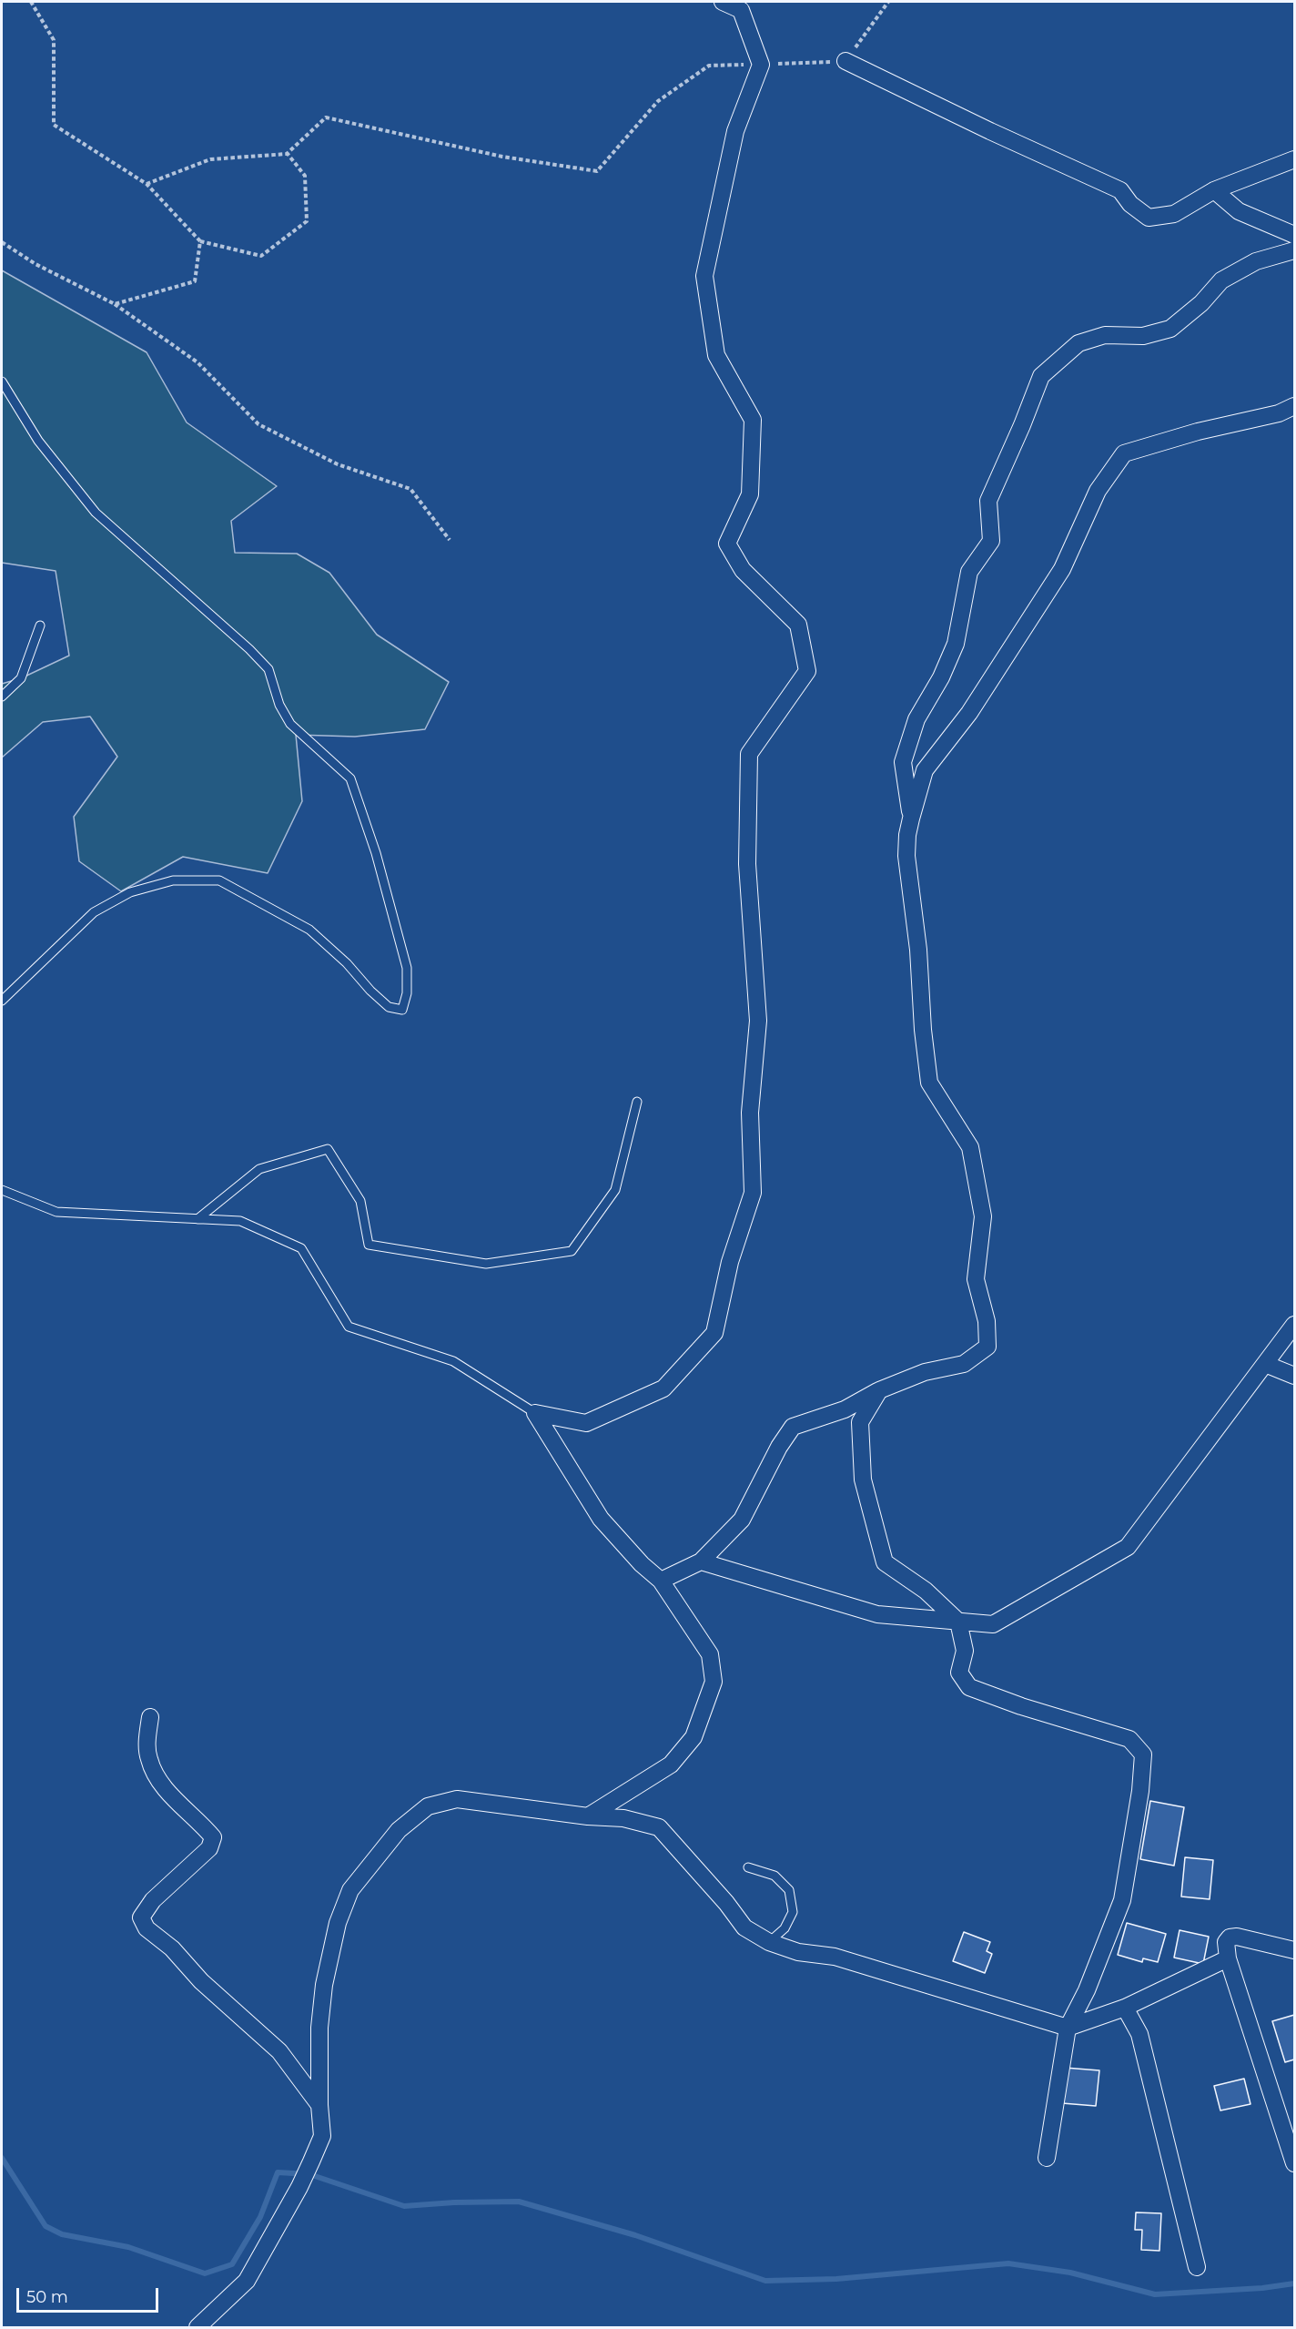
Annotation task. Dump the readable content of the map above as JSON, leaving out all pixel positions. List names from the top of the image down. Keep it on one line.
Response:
{"scale_bar":"50 m"}
